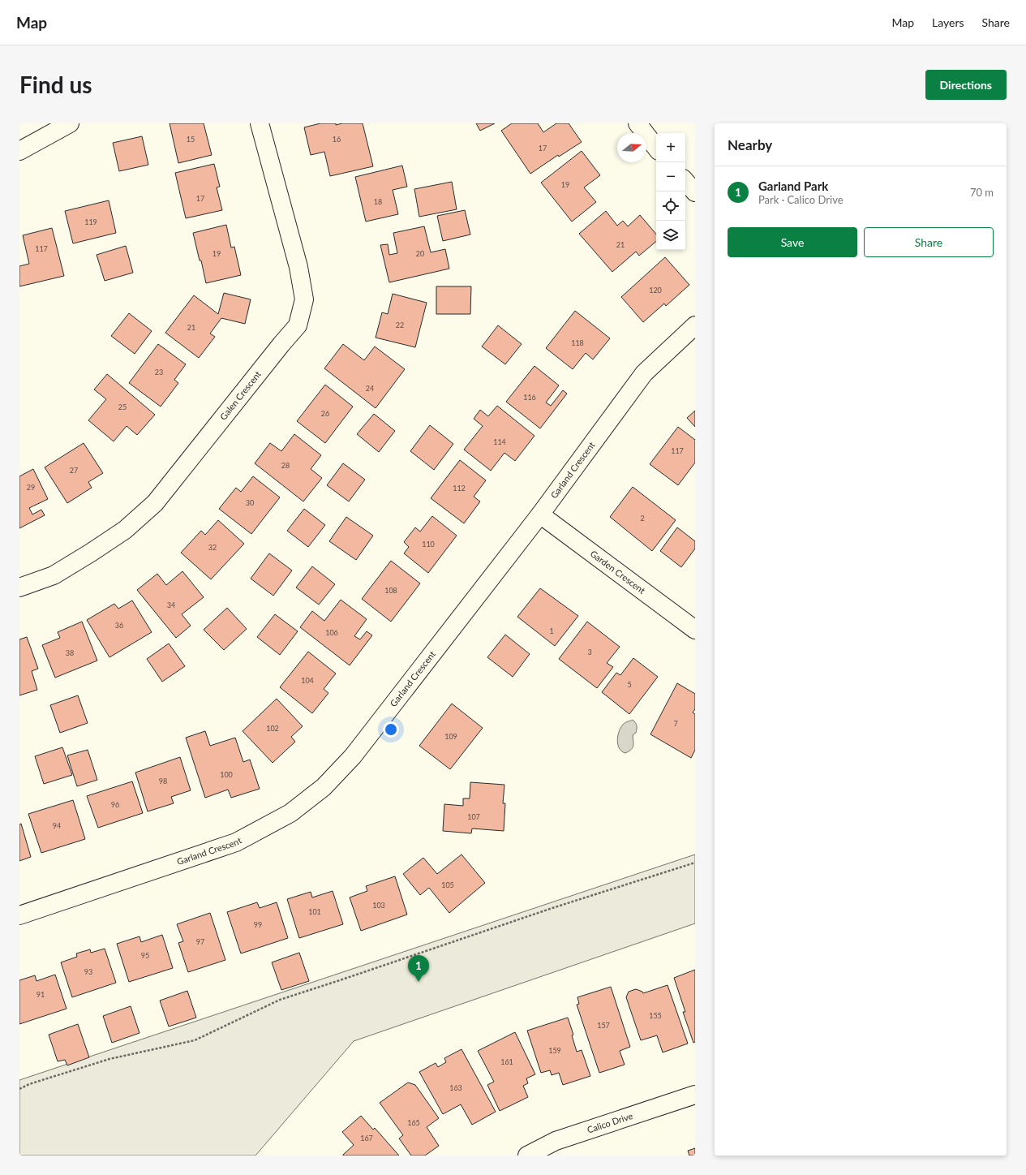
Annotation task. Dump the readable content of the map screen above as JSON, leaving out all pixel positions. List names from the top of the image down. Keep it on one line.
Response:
{"streets":{"street":["Galen Crescent","Garland Crescent","Garden Crescent","Calico Drive"]},"crossings":[["Garland Crescent","Garden Crescent"]],"house_numbers":["15","16","17","19","17","18","119","21","117","19","20","120","22","21","118","23","24","116","25","26","114","117","28","27","29","112","30","2","110","32","108","34","36","1","106","3","38","104","5","7","102","109","100","98","96","107","94","105","103","101","99","97","95","93","91","155","157","159","161","163","165","167"],"north":"right","page":{"header":"Map","nav":["Map","Layers","Share"],"buttons":["Directions",["Save","Share"]],"title":"Find us","heading":"Nearby","map_buttons":["+","−"],"list":[{"mark":"1","name":"Garland Park","note":"Park · Calico Drive","value":"70 m"}],"pins":"1"}}
